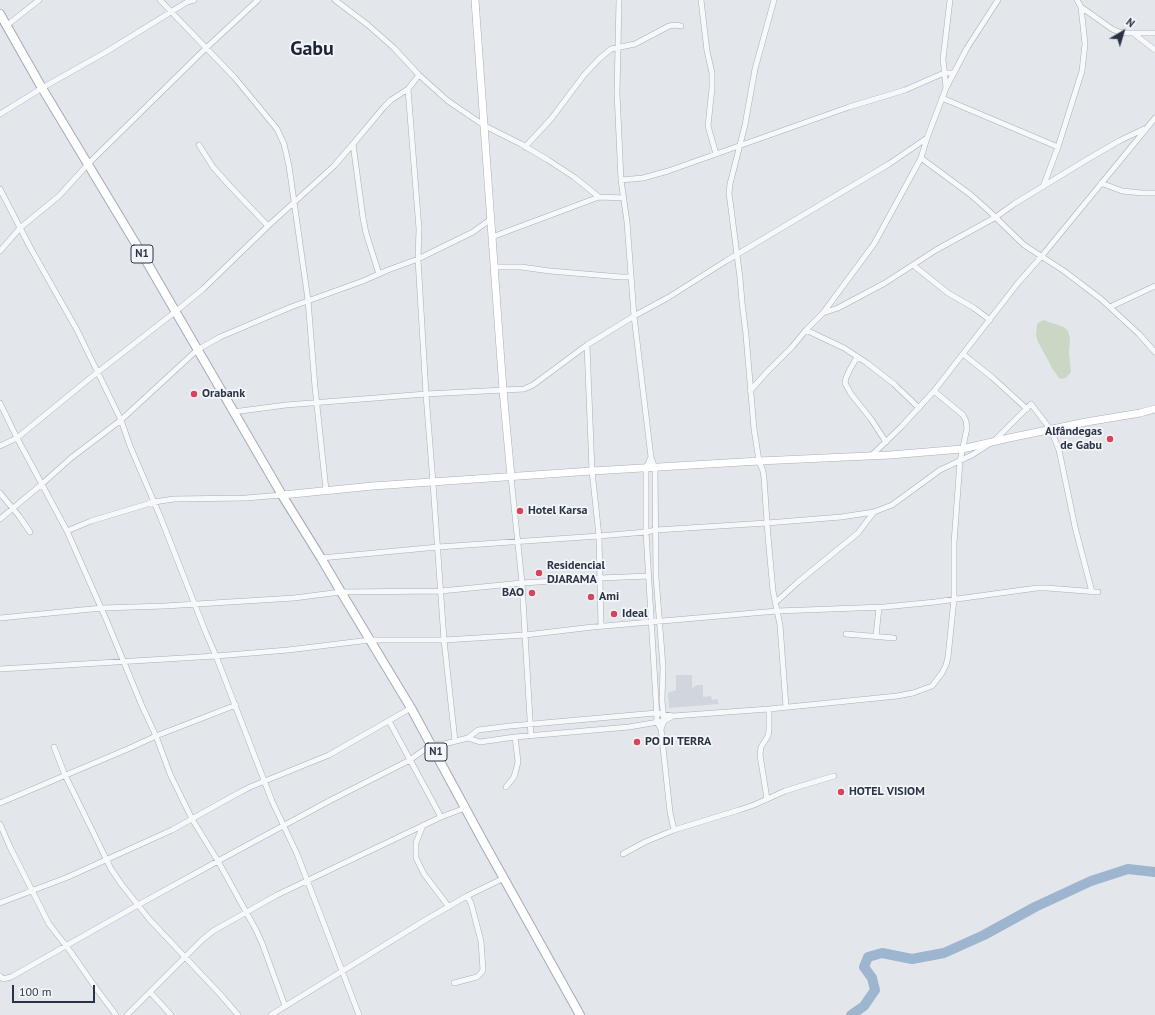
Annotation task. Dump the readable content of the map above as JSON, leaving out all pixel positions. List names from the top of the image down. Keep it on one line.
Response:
{"streets":{"main road":["N1"]},"districts":["Gabu"],"places":["Orabank","Alfândegas de Gabu","Hotel Karsa","Residencial DJARAMA","BAO","Ami","Ideal","PO DI TERRA","HOTEL VISIOM"],"scale_bar":"100 m","north":"top right"}
